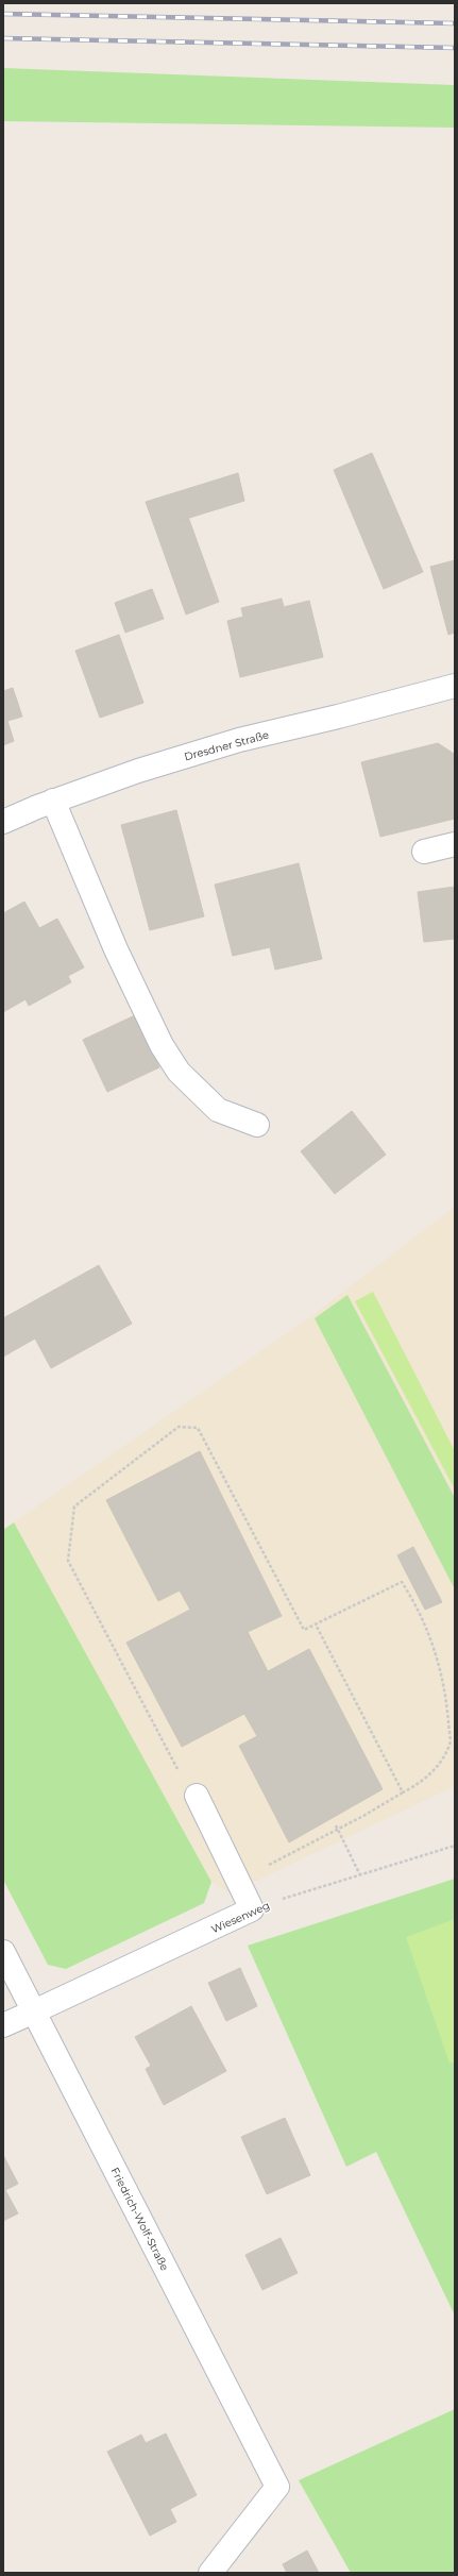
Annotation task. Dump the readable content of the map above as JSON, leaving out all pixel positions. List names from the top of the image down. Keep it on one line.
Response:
{"streets":{"street":["Dresdner Straße","Wiesenweg","Friedrich-Wolf-Straße"]},"crossings":[["Wiesenweg","Friedrich-Wolf-Straße"]]}
